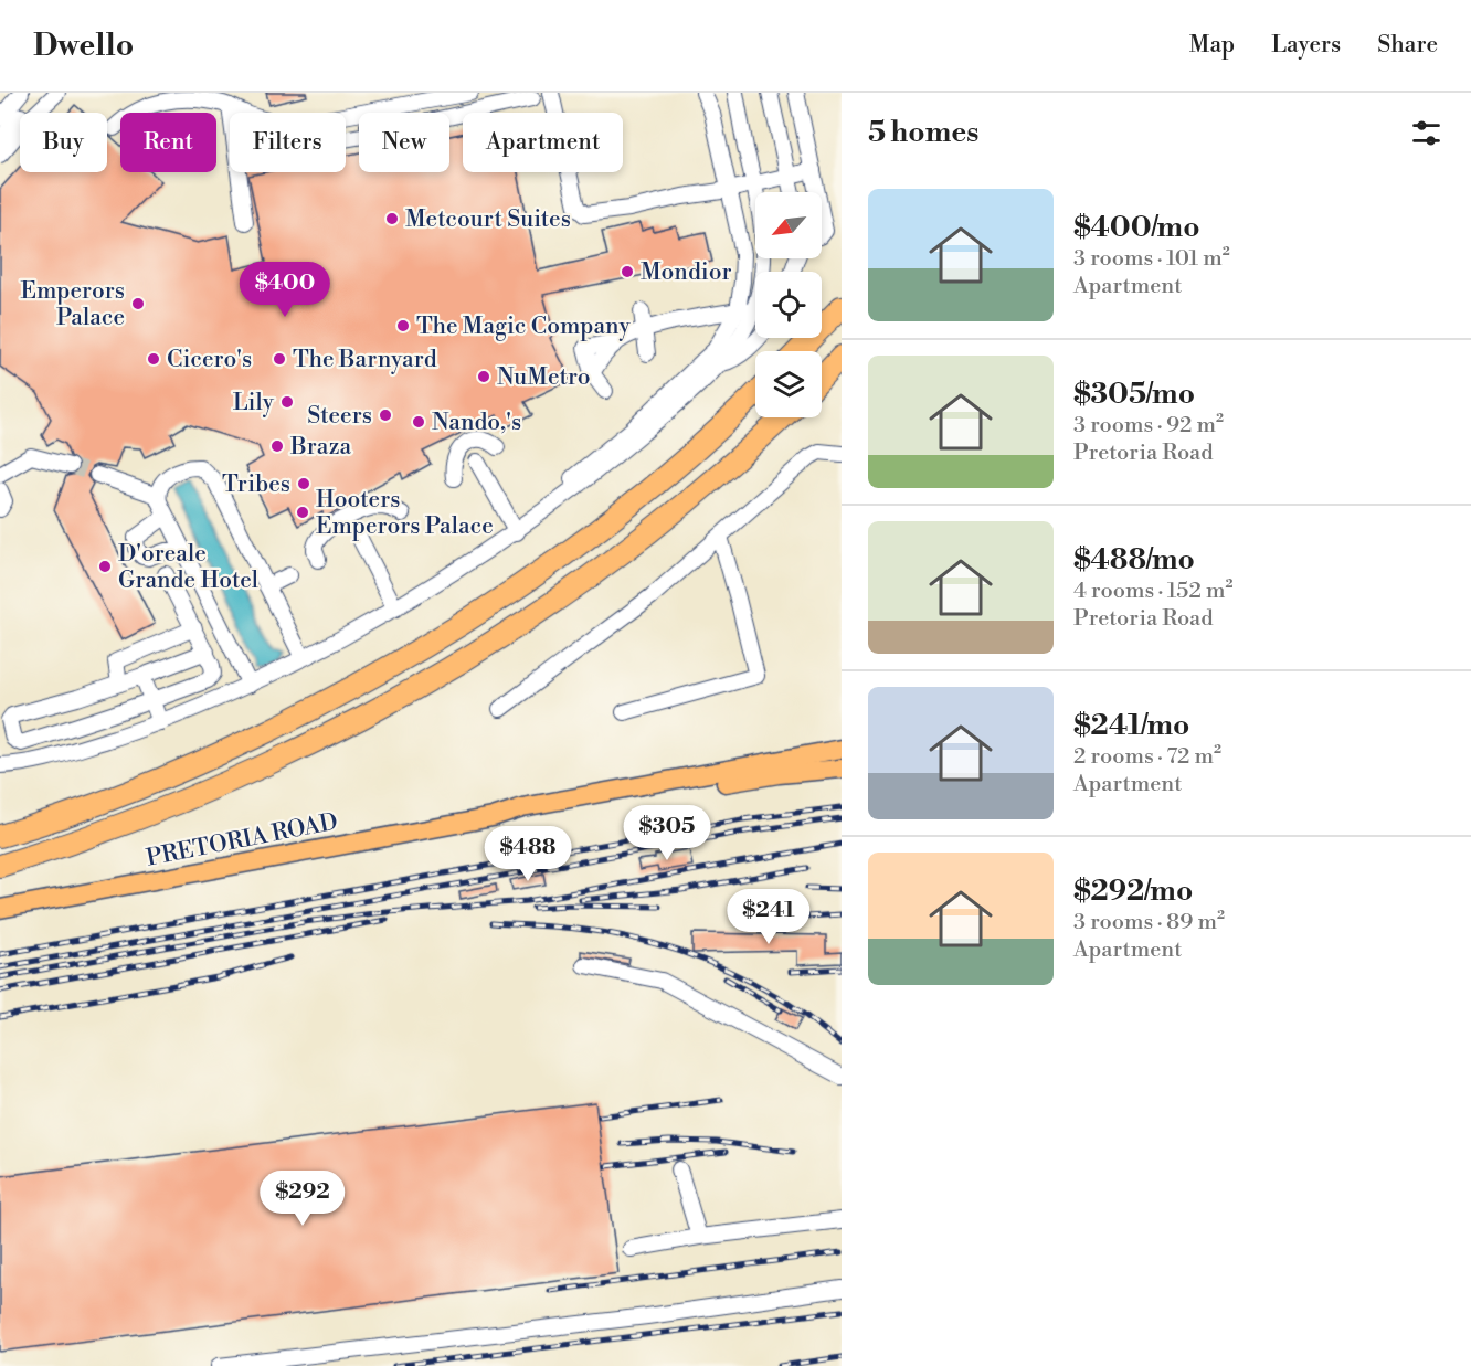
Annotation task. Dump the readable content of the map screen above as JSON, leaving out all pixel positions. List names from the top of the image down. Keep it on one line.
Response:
{"streets":{"main road":["PRETORIA ROAD"]},"places":["Metcourt Suites","Mondior","Emperors Palace","The Magic Company","Cicero's","The Barnyard","NuMetro","Lily","Steers","Nando,'s","Braza","Tribes","Hooters Emperors Palace","D'oreale Grande Hotel"],"north":"bottom left","page":{"header":"Dwello","nav":["Map","Layers","Share"],"heading":"5 homes","chip":["Buy","Rent","Filters","New","Apartment"],"list":[{"name":"$400/mo","note":"3 rooms · 101 m² · Apartment"},{"name":"$305/mo","note":"3 rooms · 92 m² · Pretoria Road"},{"name":"$488/mo","note":"4 rooms · 152 m² · Pretoria Road"},{"name":"$241/mo","note":"2 rooms · 72 m² · Apartment"},{"name":"$292/mo","note":"3 rooms · 89 m² · Apartment"}],"price":["$400","$305","$488","$241","$292"]}}
